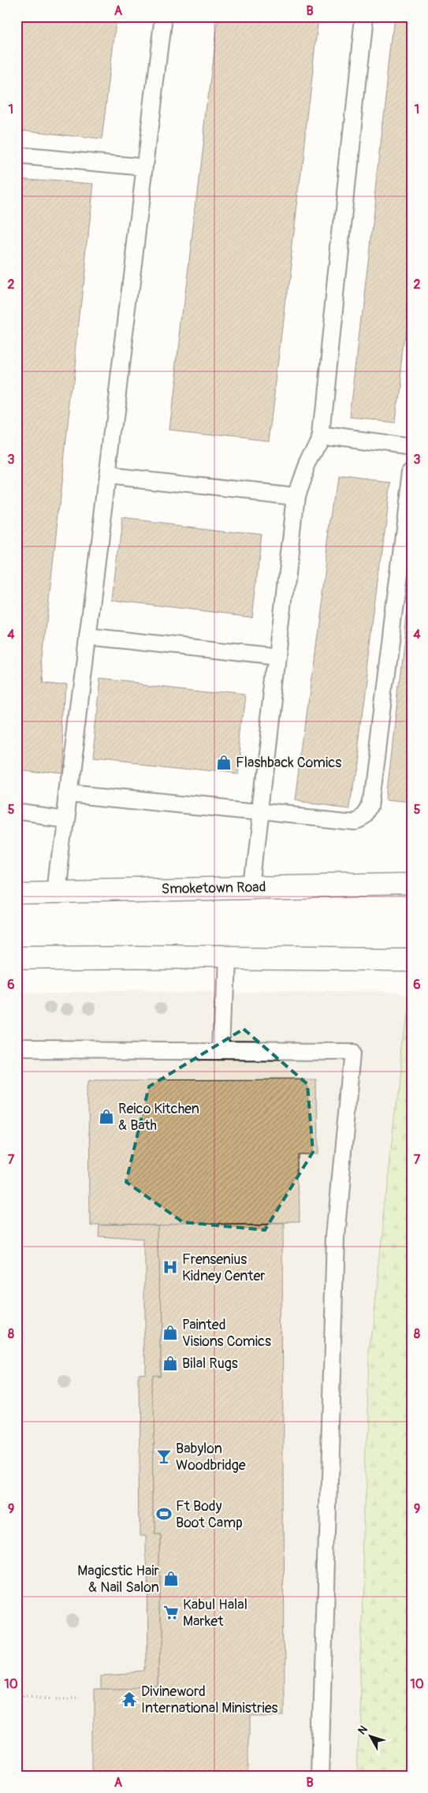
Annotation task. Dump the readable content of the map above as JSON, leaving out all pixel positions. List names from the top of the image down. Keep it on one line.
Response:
{"streets":{"main road":["Smoketown Road"]},"places":{"shop":["Flashback Comics","Reico Kitchen & Bath","Painted Visions Comics","Bilal Rugs","Magicstic Hair & Nail Salon"],"hospital":["Frensenius Kidney Center"],"bar":["Babylon Woodbridge"],"sports":["Ft Body Boot Camp"],"supermarket":["Kabul Halal Market"],"temple":["Divineword International Ministries"]},"north":"top left","grid":{"columns":["A","B"],"rows":["1","2","3","4","5","6","7","8","9","10"]}}
